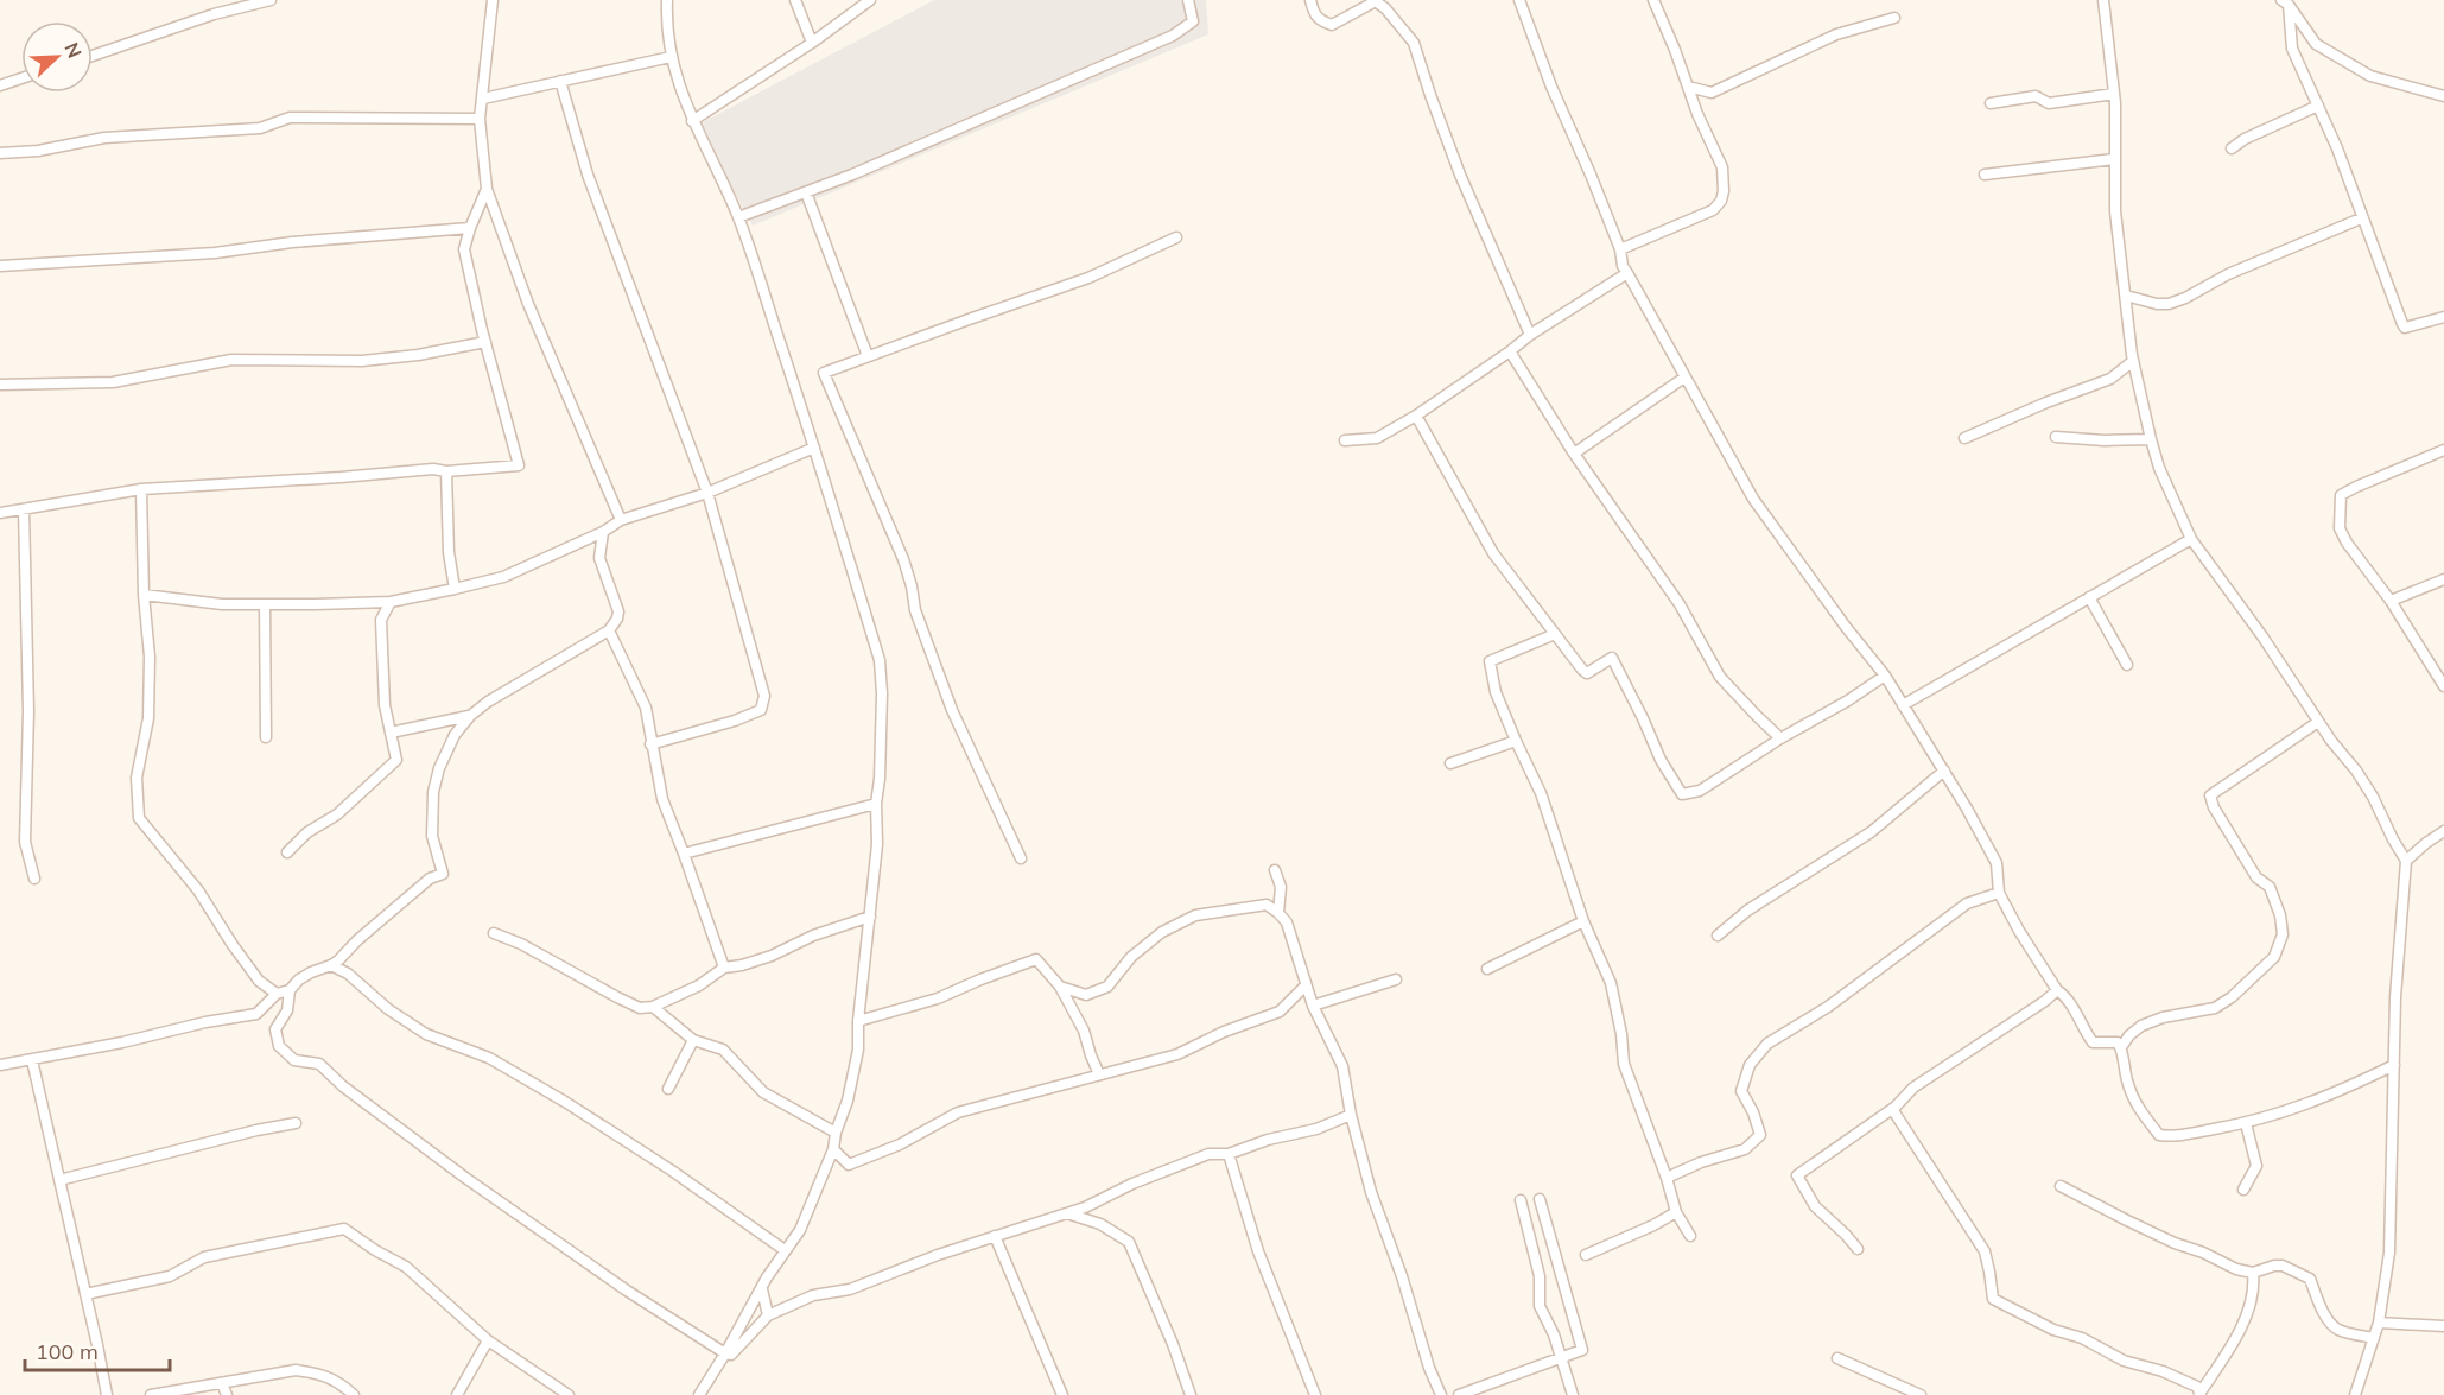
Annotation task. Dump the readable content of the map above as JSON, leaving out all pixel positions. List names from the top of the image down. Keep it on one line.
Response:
{"scale_bar":"100 m","north":"top right"}
